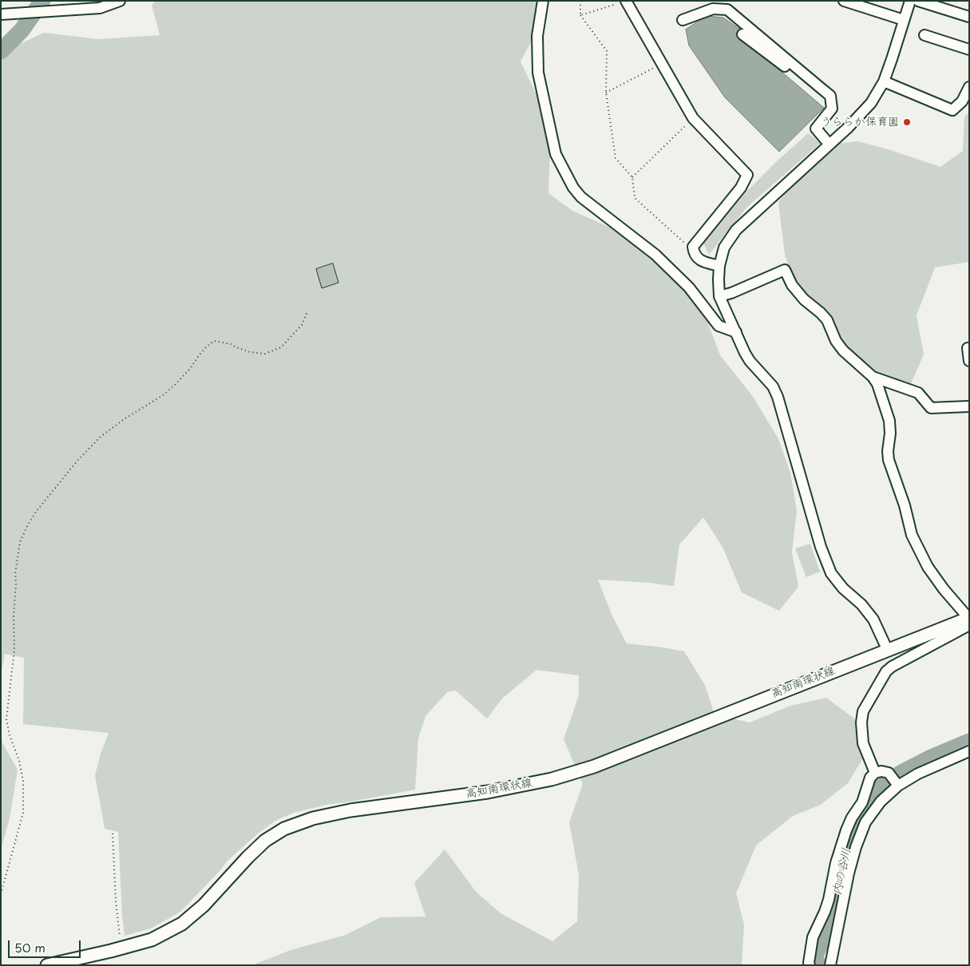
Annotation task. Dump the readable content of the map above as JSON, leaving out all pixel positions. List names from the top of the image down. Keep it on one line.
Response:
{"streets":{"main road":["高知南環状線"]},"water":["内の谷川"],"places":["うららか保育園"],"scale_bar":"50 m"}
